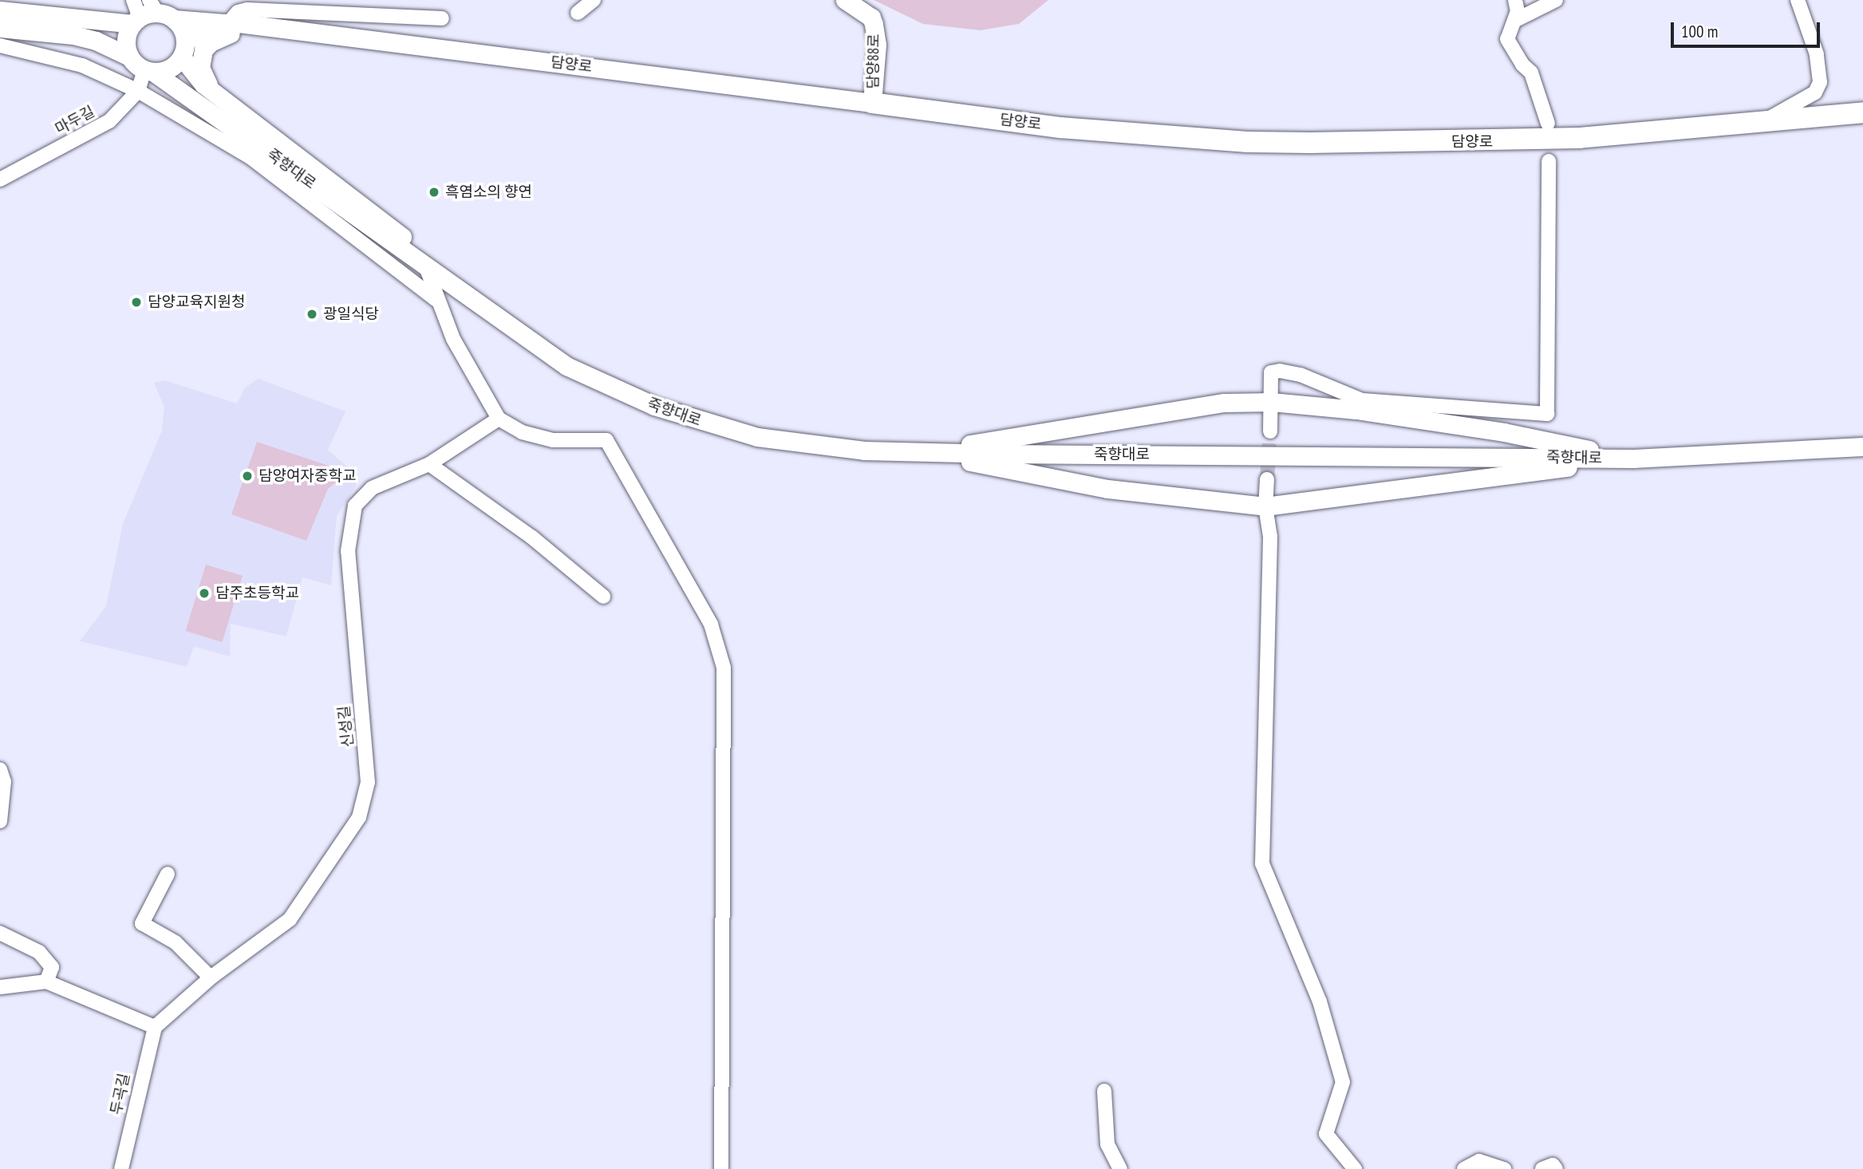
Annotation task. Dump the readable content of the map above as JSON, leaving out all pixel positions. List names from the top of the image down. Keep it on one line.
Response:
{"streets":{"highway":["담양로"],"main road":["담양88로","죽향대로"],"street":["마두길","신성길","두곡길"]},"crossings":[["담양88로","담양로"],["담양로","죽향대로"],["마두길","죽향대로"],["신성길","두곡길"]],"places":["흑염소의 향연","담양교육지원청","광일식당","담양여자중학교","담주초등학교"],"scale_bar":"100 m"}
